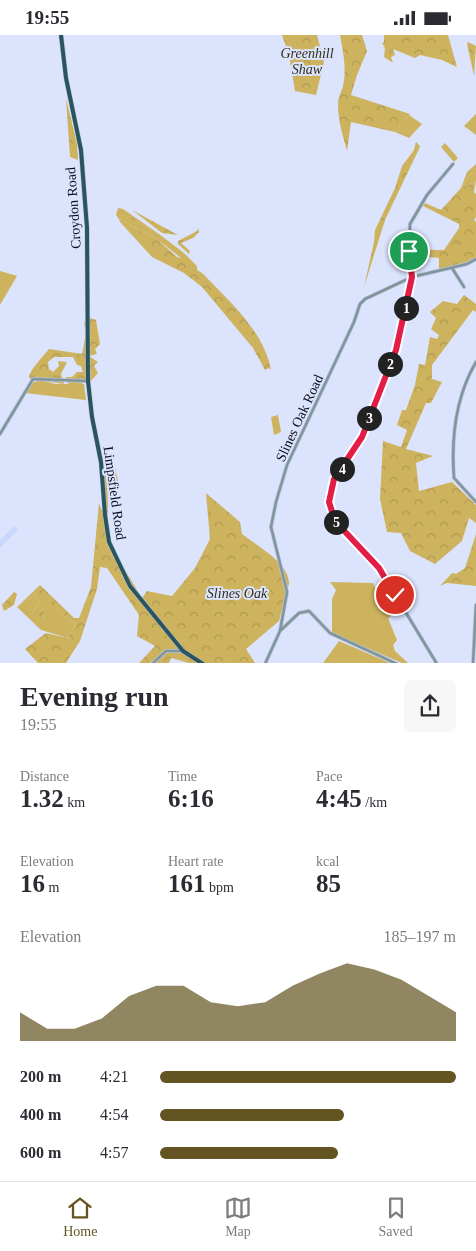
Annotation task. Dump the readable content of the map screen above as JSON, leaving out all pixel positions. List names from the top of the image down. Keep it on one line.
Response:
{"streets":{"main road":["Croydon Road","Limpsfield Road"],"street":["Slines Oak Road"]},"crossings":[["Croydon Road","Limpsfield Road"]],"parks":["Greenhill Shaw","Slines Oak"],"page":{"status":"19:55","pins":["1","2","3","4","5"],"heading":["Evening run","19:55"],"stats":[["Distance","1.32 km"],["Time","6:16"],["Pace","4:45 /km"],["Elevation","16 m"],["Heart rate","161 bpm"],["kcal","85"]],"chart":["Elevation","185–197 m"],"list":[{"name":"200 m","note":"4:21"},{"name":"400 m","note":"4:54"},{"name":"600 m","note":"4:57"}],"tabs":["Home","Map","Saved"]}}
